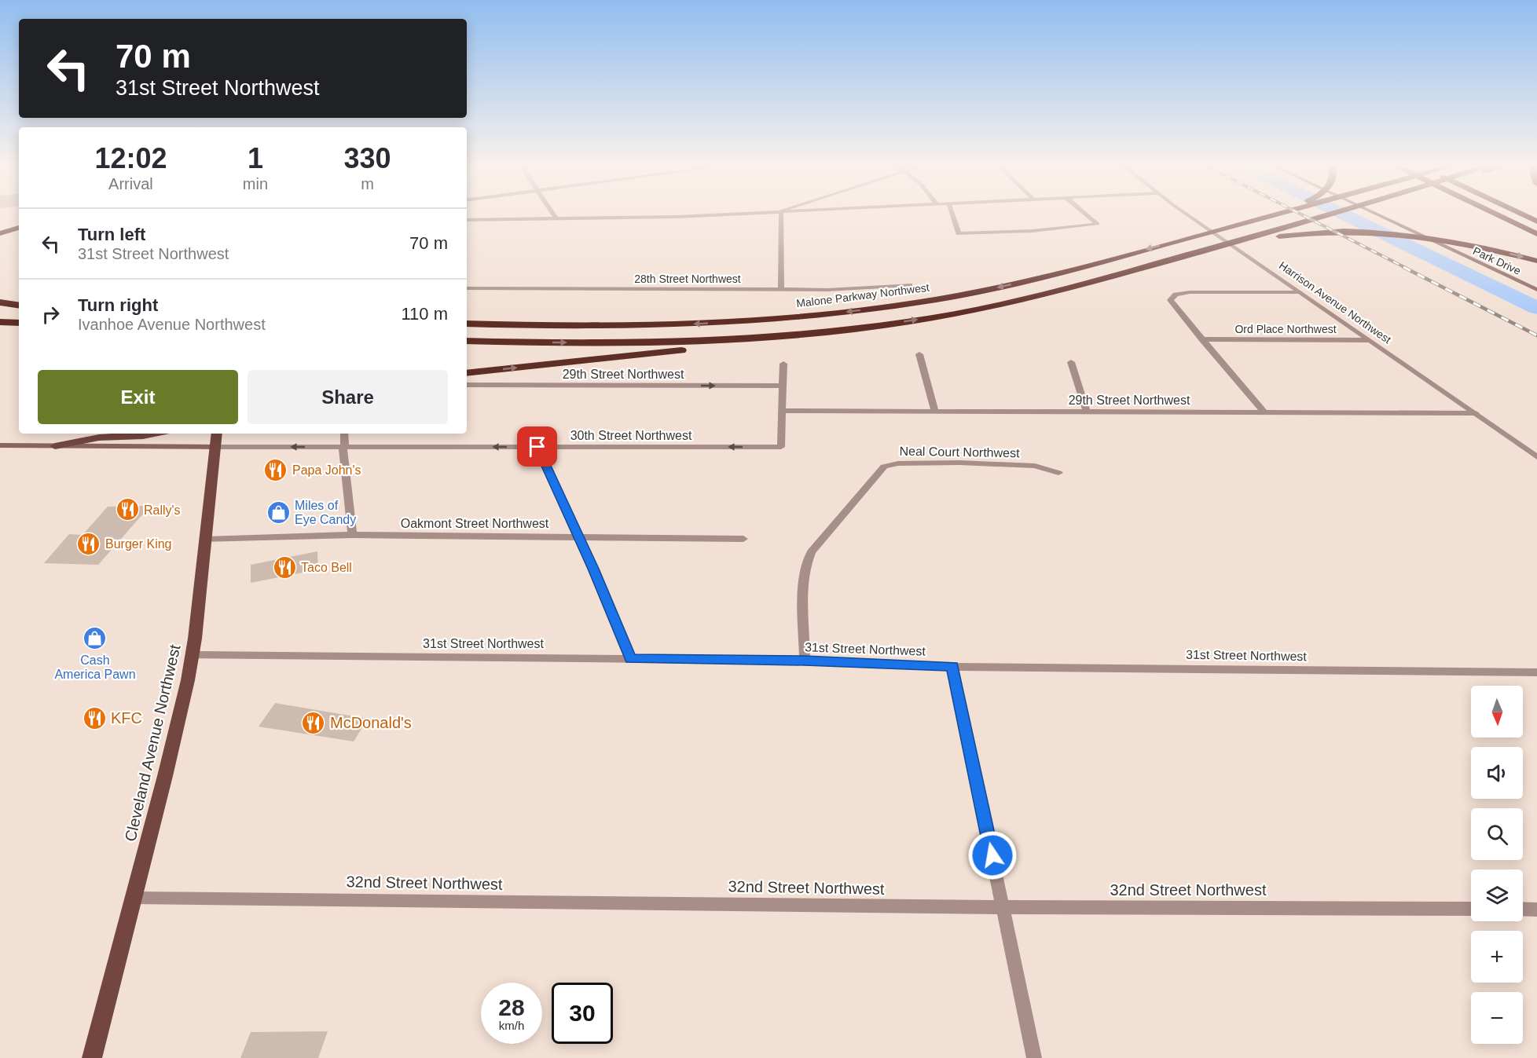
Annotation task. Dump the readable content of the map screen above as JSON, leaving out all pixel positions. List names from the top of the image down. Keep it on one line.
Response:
{"streets":{"highway":["Malone Parkway Northwest"],"main road":["Park Drive","30th Street Northwest","Cleveland Avenue Northwest"],"street":["28th Street Northwest","Harrison Avenue Northwest","Ord Place Northwest","29th Street Northwest","Neal Court Northwest","Oakmont Street Northwest","31st Street Northwest","32nd Street Northwest"]},"crossings":[["Harrison Avenue Northwest","Ord Place Northwest"],["Harrison Avenue Northwest","29th Street Northwest"],["29th Street Northwest","30th Street Northwest"],["30th Street Northwest","Cleveland Avenue Northwest"],["Neal Court Northwest","31st Street Northwest"],["Oakmont Street Northwest","Cleveland Avenue Northwest"],["31st Street Northwest","Cleveland Avenue Northwest"],["Cleveland Avenue Northwest","32nd Street Northwest"]],"one_way":["30th Street Northwest"],"places":{"restaurant":["Papa John's","Rally's","Burger King","Taco Bell","KFC","McDonald's"],"shop":["Miles of Eye Candy","Cash America Pawn"]},"north":"bottom","page":{"turn":["70 m","31st Street Northwest"],"eta":["12:02","Arrival","1","min","330","m"],"list":[{"name":"Turn left","note":"31st Street Northwest","value":"70 m"},{"name":"Turn right","note":"Ivanhoe Avenue Northwest","value":"110 m"}],"buttons":["Exit","Share"],"map_buttons":["+","−"],"speed":"28 km/h","limit":"30"}}
